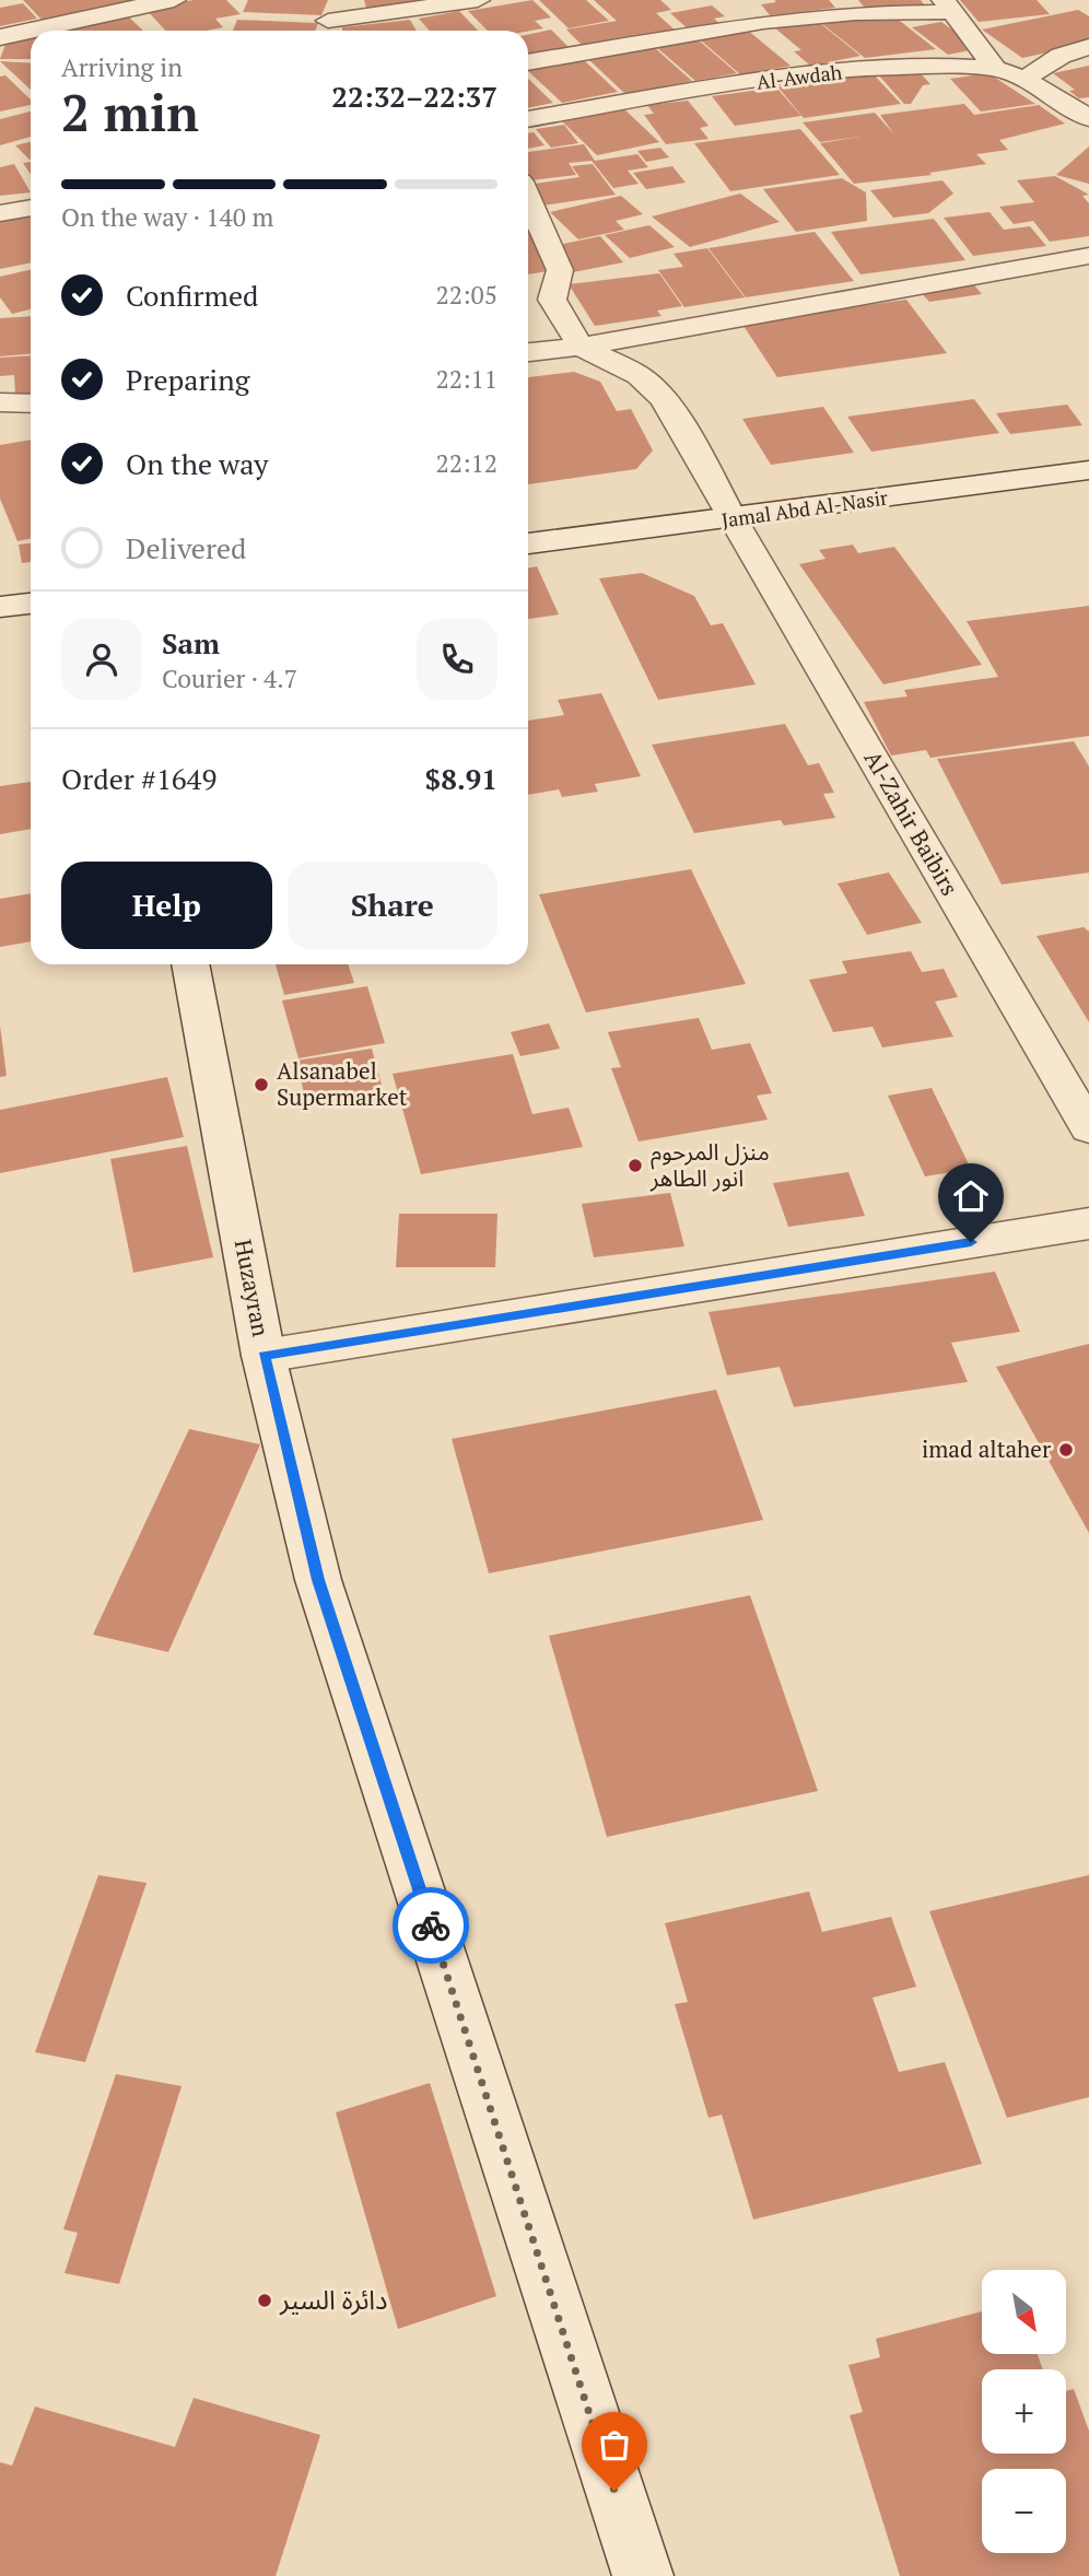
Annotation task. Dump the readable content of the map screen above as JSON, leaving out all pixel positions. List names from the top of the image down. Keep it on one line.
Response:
{"streets":{"street":["Al-Awdah","Jamal Abd Al-Nasir","Al-Zahir Baibirs","Huzayran"]},"crossings":[["Jamal Abd Al-Nasir","Al-Zahir Baibirs"]],"places":["Alsanabel Supermarket","منزل المرحوم انور الطاهر","imad altaher","دائرة السير"],"north":"bottom right","page":{"heading":["2 min","Arriving in","22:32–22:37"],"panel":["Sam","Courier · 4.7","Order #1649","$8.91"],"bar":"On the way · 140 m","list":[["Confirmed","22:05"],["Preparing","22:11"],["On the way","22:12"],"Delivered"],"buttons":["Help","Share"],"map_buttons":["+","−"]}}
